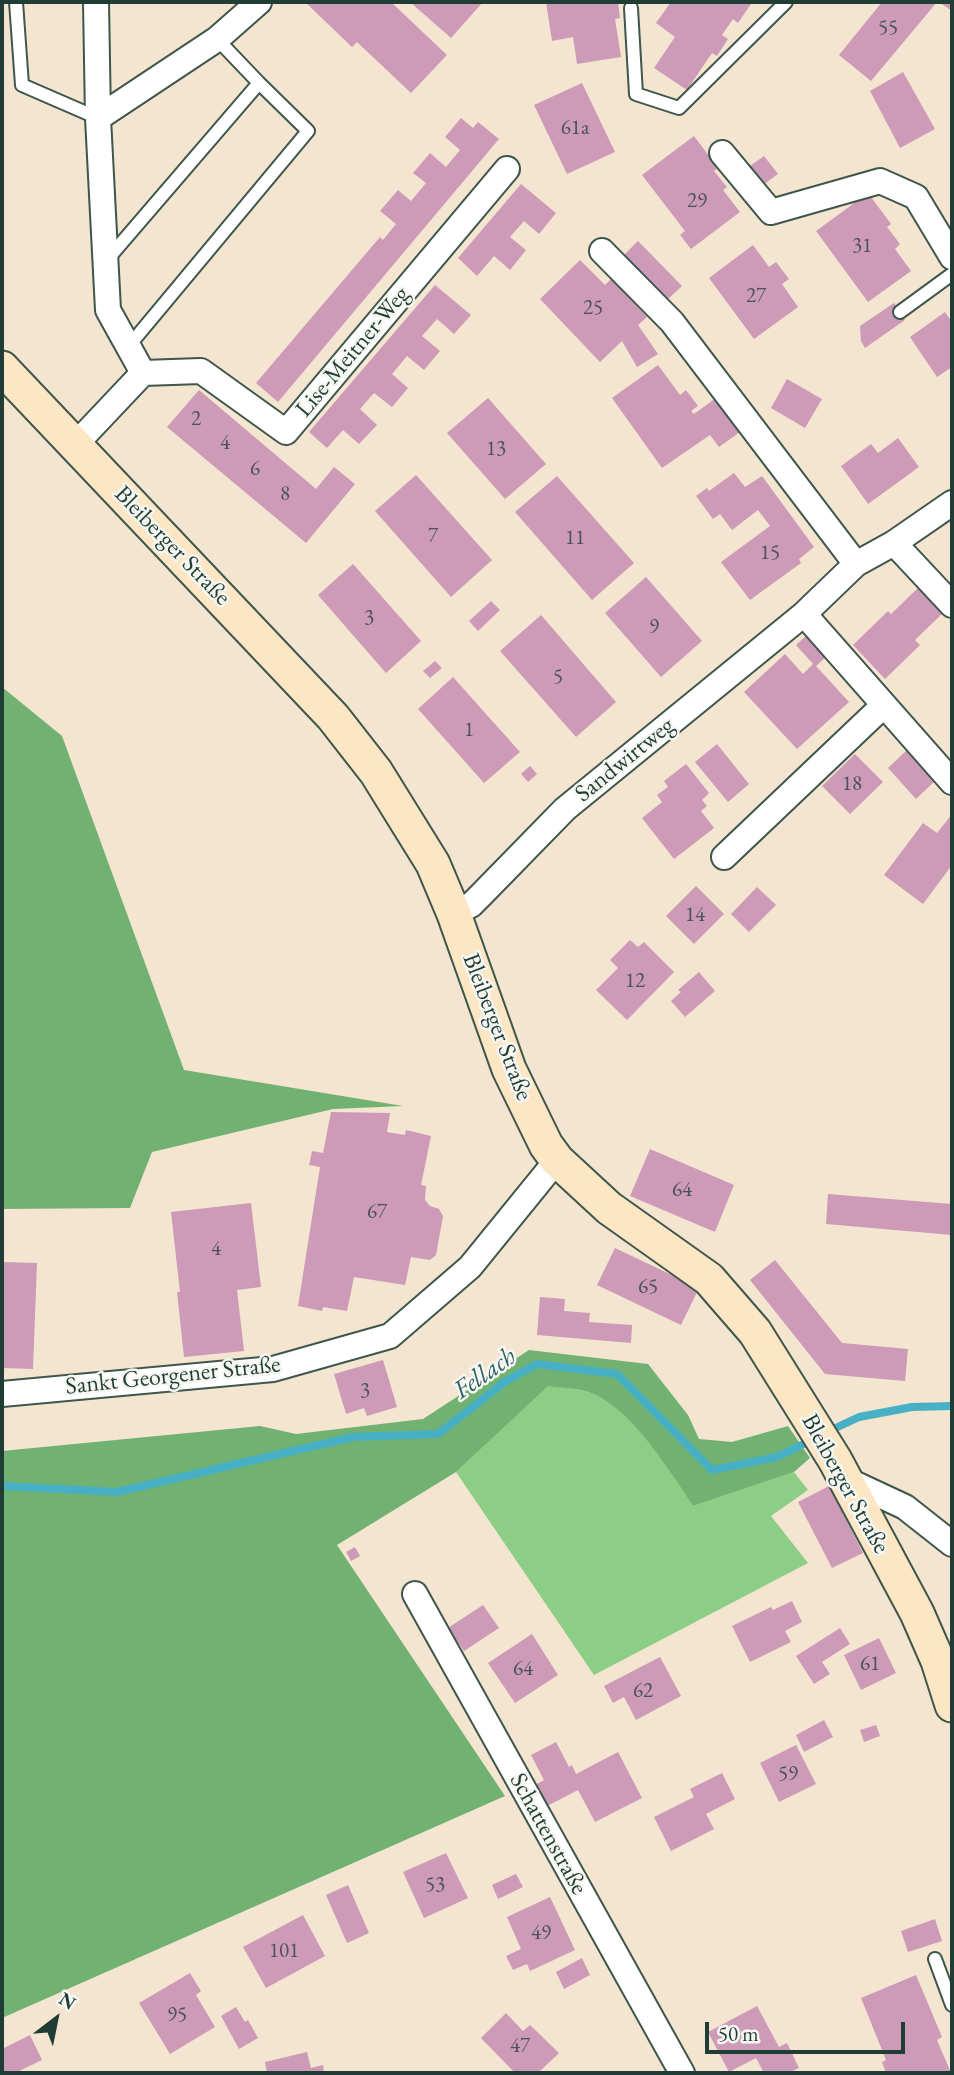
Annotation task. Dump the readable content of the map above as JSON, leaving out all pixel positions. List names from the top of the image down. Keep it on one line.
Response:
{"streets":{"main road":["Bleiberger Straße"],"street":["Lise-Meitner-Weg","Sandwirtweg","Sankt Georgener Straße","Schattenstraße"]},"crossings":[["Bleiberger Straße","Sandwirtweg"],["Bleiberger Straße","Sankt Georgener Straße"]],"water":["Fellach"],"house_numbers":["55","61a","29","31","27","25","2","4","13","6","8","7","11","15","3","9","5","1","18","14","12","64","67","4","65","3","61","64","62","59","53","49","101","95","47"],"scale_bar":"50 m","north":"top right"}
